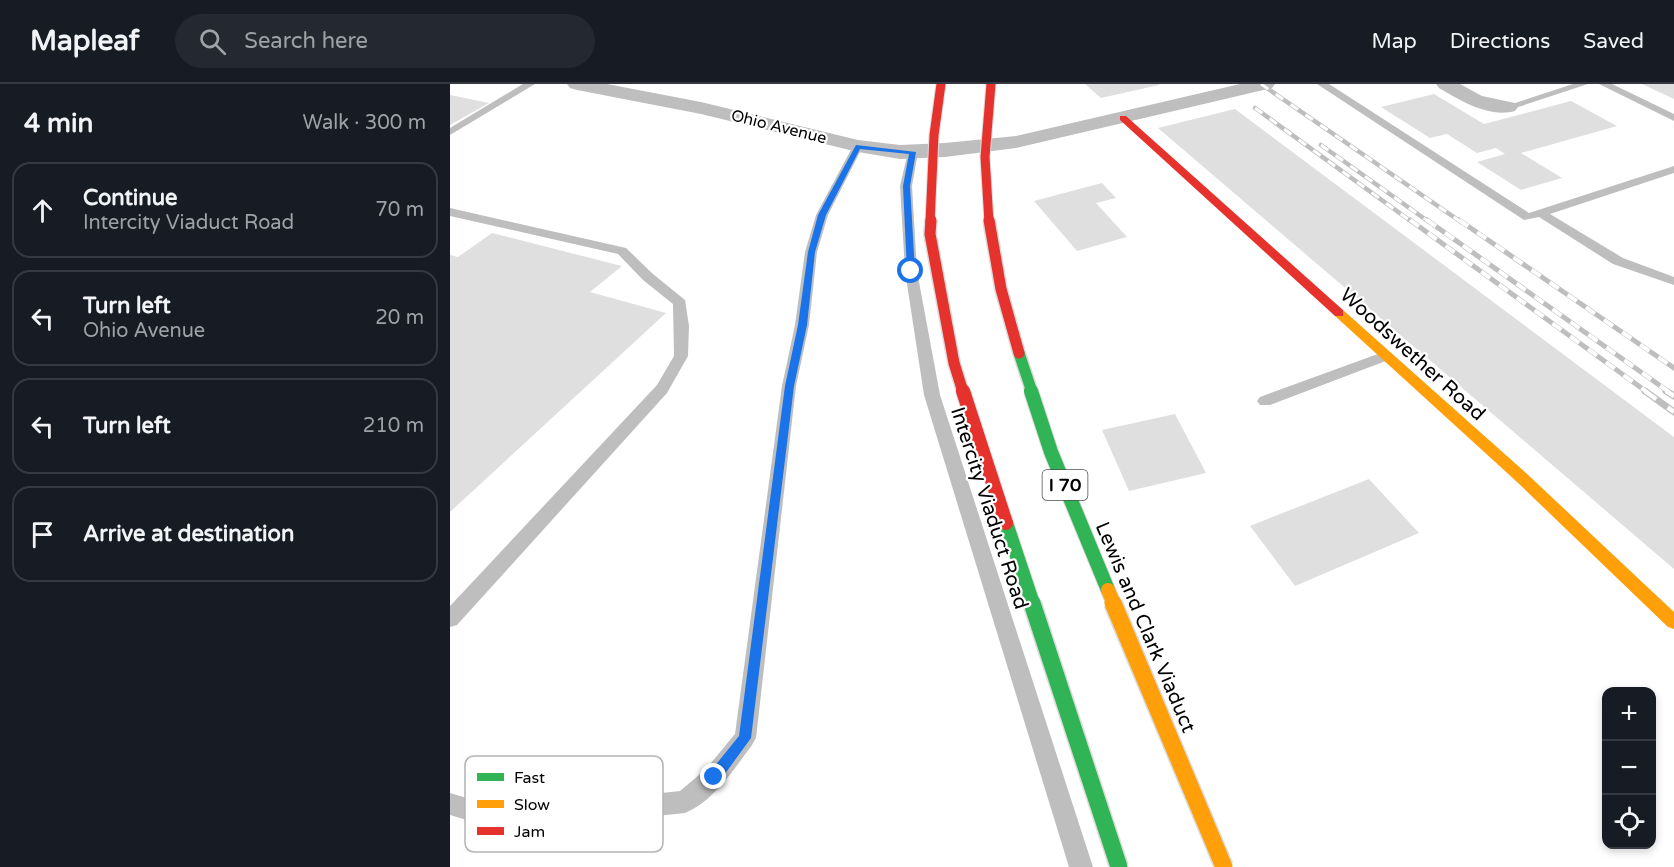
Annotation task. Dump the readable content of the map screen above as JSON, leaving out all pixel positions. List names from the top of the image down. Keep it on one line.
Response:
{"streets":{"main road":["Woodswether Road","I 70","Lewis and Clark Viaduct"],"street":["Ohio Avenue"],"lane":["Intercity Viaduct Road"]},"crossings":[["Ohio Avenue","Woodswether Road"],["Ohio Avenue","Intercity Viaduct Road"]],"legend":["Fast","Slow","Jam"],"page":{"header":"Mapleaf","search":"Search here","nav":["Map","Directions","Saved"],"heading":["4 min","Walk · 300 m"],"list":[["Continue","Intercity Viaduct Road","70 m"],["Turn left","Ohio Avenue","20 m"],["Turn left","210 m"],"Arrive at destination"],"map_buttons":["+","−"]}}
